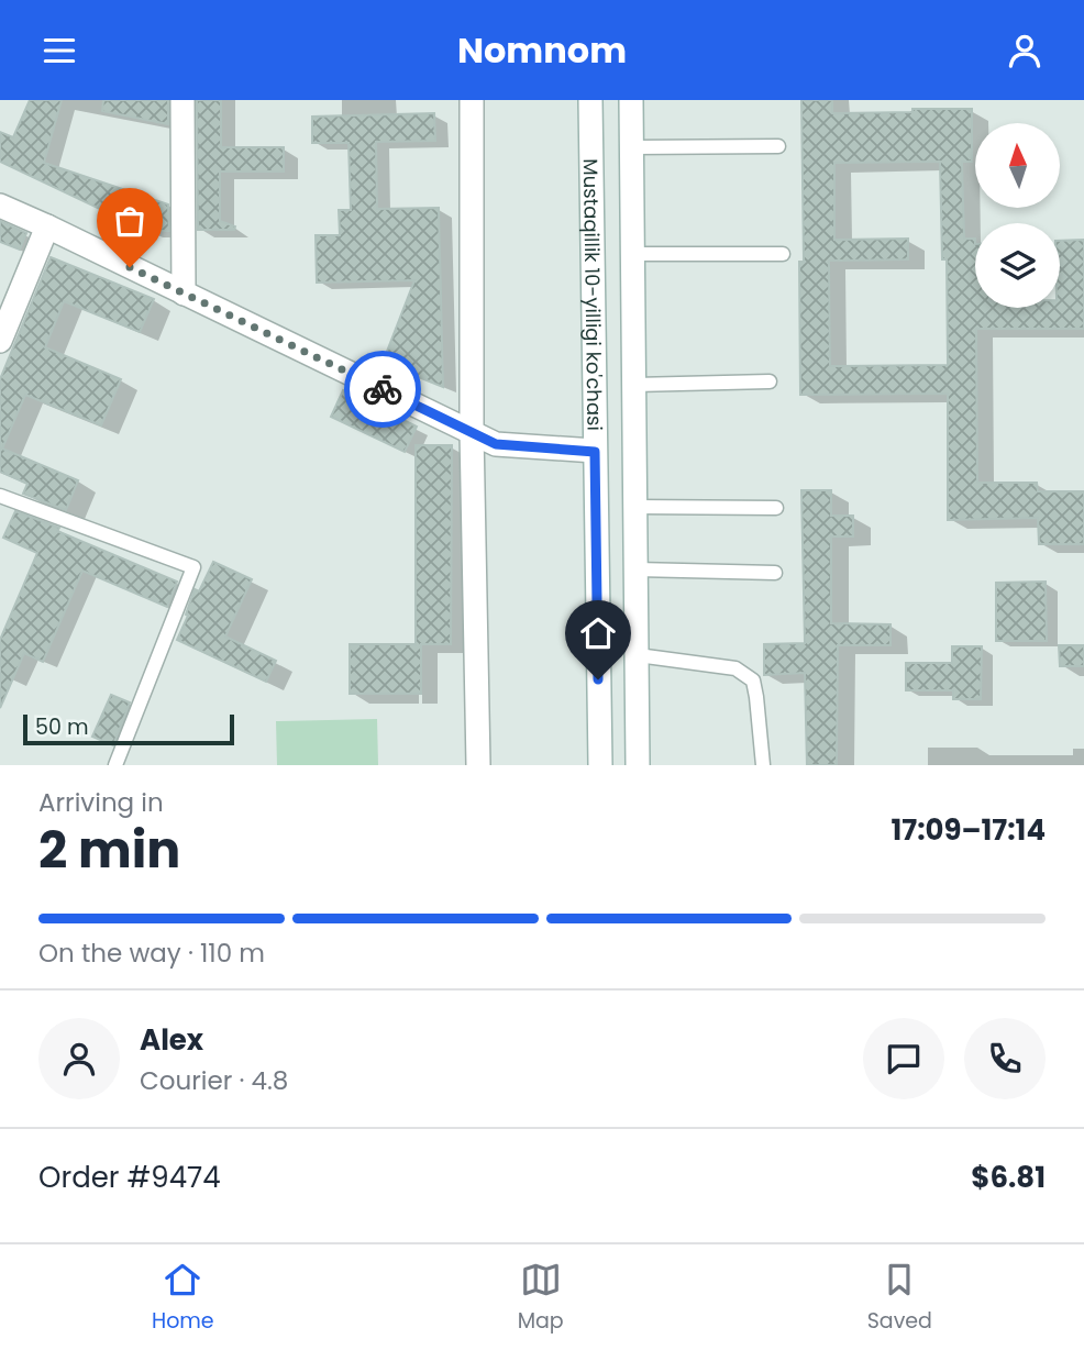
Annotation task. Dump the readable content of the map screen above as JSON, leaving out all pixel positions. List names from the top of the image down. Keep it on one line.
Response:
{"streets":{"street":["Mustaqillik 10-yilligi ko'chasi"]},"scale_bar":"50 m","north":"top","page":{"header":"Nomnom","scale":"50 m","heading":["2 min","Arriving in","17:09–17:14"],"panel":["Alex","Courier · 4.8","Order #9474","$6.81"],"bar":"On the way · 110 m","tabs":["Home","Map","Saved"]}}
